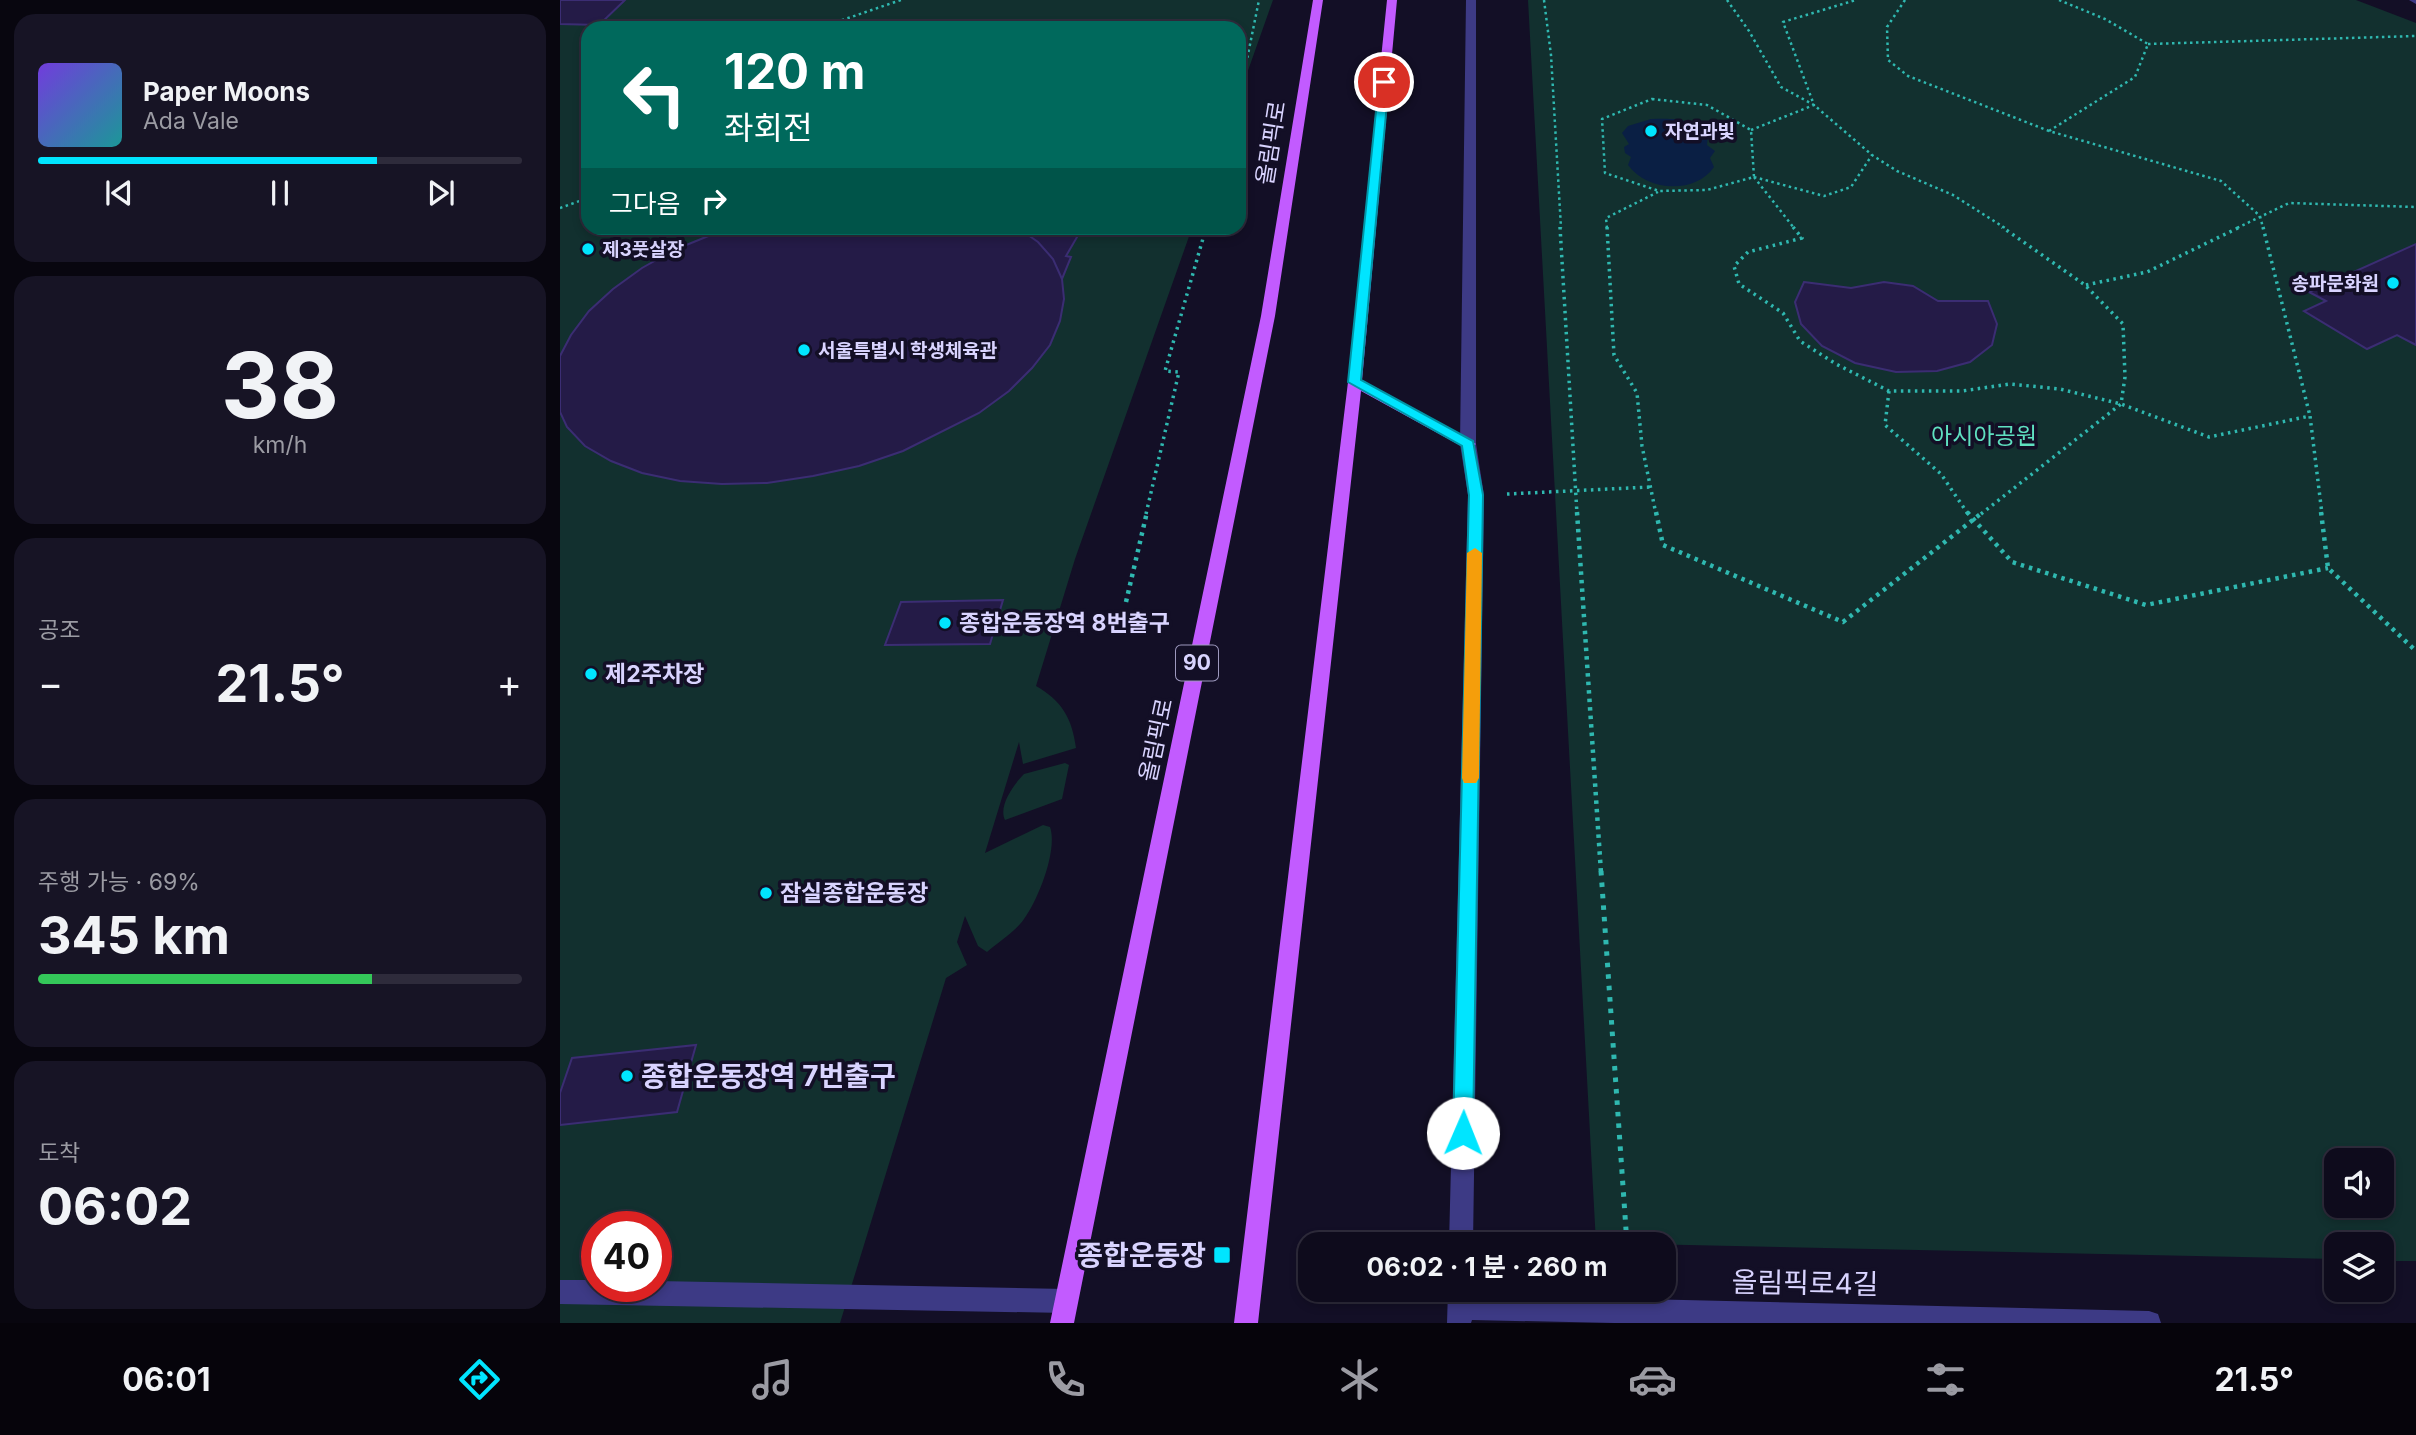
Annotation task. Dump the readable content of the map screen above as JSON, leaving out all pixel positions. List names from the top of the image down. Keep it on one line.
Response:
{"streets":{"main road":["올림픽로","90"],"street":["올림픽로4길"]},"parks":["아시아공원"],"places":{"other":["자연과빛","제3풋살장","송파문화원","서울특별시 학생체육관","종합운동장역 8번출구","제2주차장","잠실종합운동장","종합운동장역 7번출구"],"transit":["종합운동장"]},"page":{"turn":["120 m","좌회전"],"song":["Paper Moons","Ada Vale"],"then":"그다음","tile":[["38","km/h"],"공조",["주행 가능 · 69%","345 km"],["도착","06:02"]],"heat":["−","21.5°","+"],"limit":"40","trip":"06:02 · 1 분 · 260 m","tabs":["06:01","21.5°"]}}
